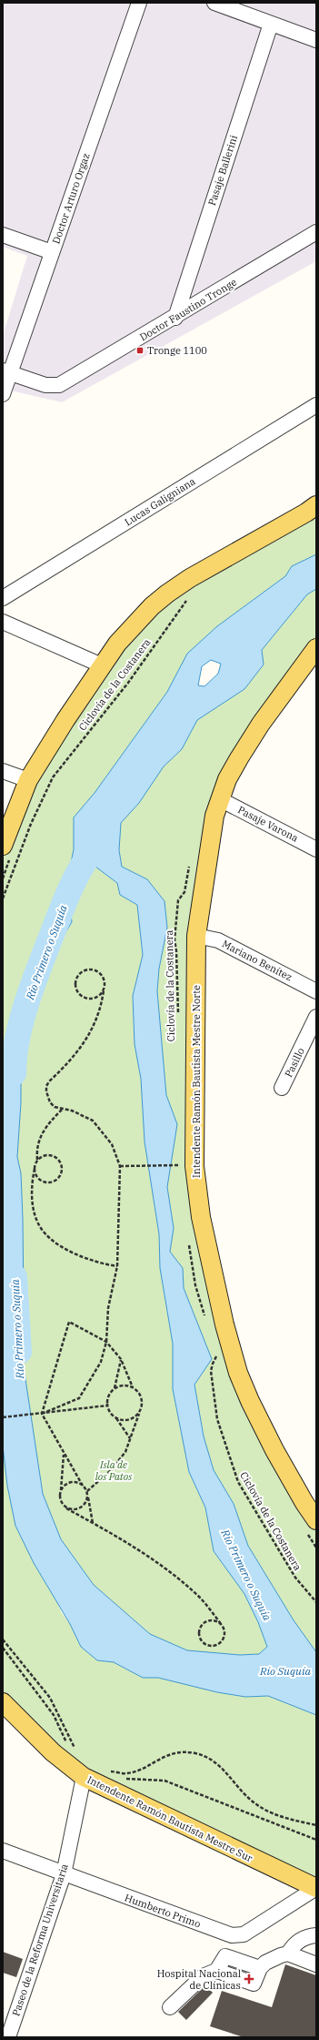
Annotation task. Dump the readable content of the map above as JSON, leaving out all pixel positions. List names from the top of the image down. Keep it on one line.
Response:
{"streets":{"main road":["Intendente Ramón Bautista Mestre Norte","Intendente Ramón Bautista Mestre Sur"],"street":["Pasaje Ballerini","Doctor Arturo Orgaz","Doctor Faustino Tronge","Lucas Galigniana","Pasaje Varona","Mariano Benítez","Pasillo","Humberto Primo","Paseo de la Reforma Universitaria"],"path":["Ciclovía de la Costanera"]},"crossings":[["Pasaje Ballerini","Doctor Faustino Tronge"],["Doctor Arturo Orgaz","Doctor Faustino Tronge"],["Pasaje Varona","Intendente Ramón Bautista Mestre Norte"],["Mariano Benítez","Intendente Ramón Bautista Mestre Norte"],["Intendente Ramón Bautista Mestre Sur","Humberto Primo"],["Intendente Ramón Bautista Mestre Sur","Paseo de la Reforma Universitaria"],["Humberto Primo","Paseo de la Reforma Universitaria"]],"water":["Río Primero o Suquía","Río Suquía"],"parks":["Isla de los Patos"],"places":{"transit":["Tronge 1100"],"health":["Hospital Nacional de Clínicas"]}}
